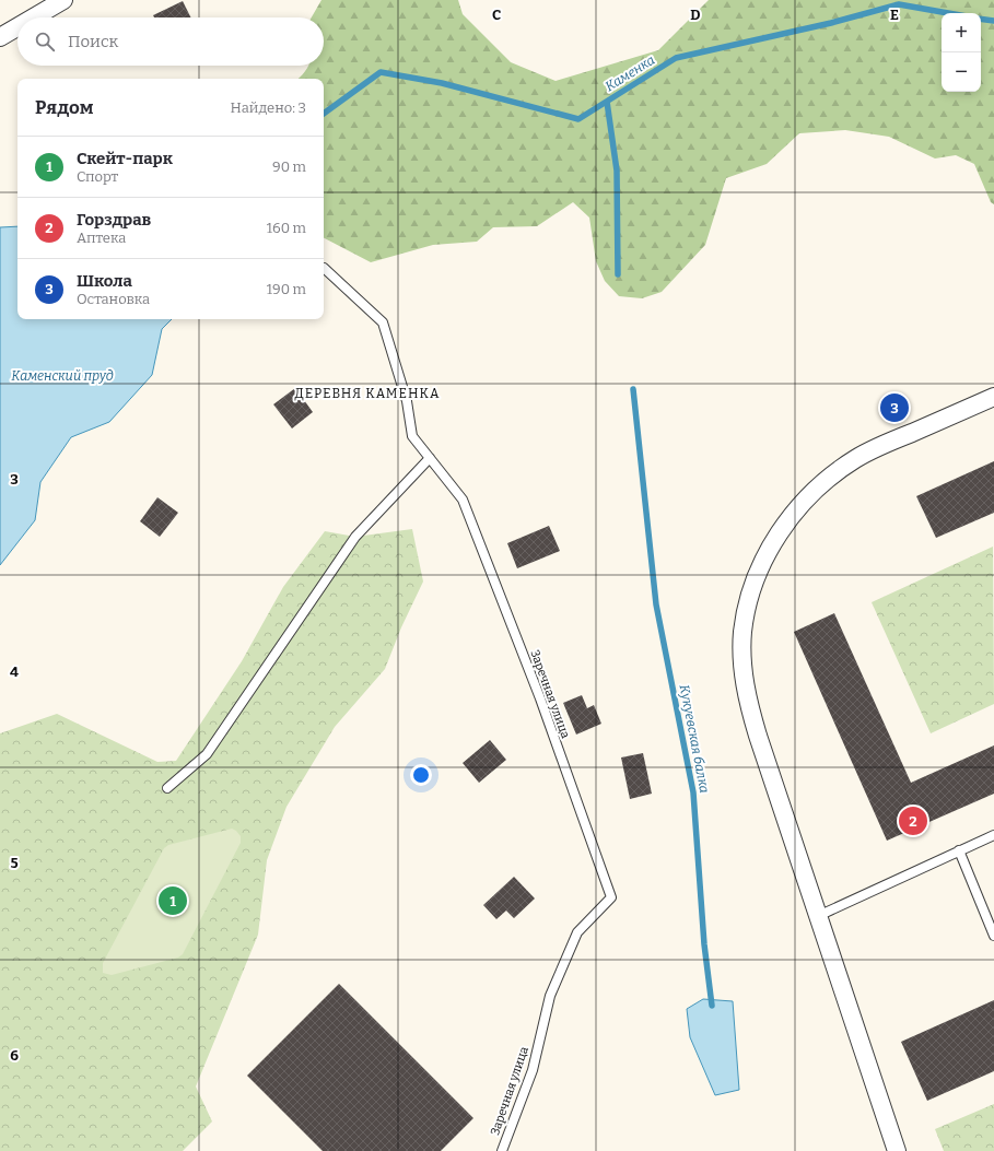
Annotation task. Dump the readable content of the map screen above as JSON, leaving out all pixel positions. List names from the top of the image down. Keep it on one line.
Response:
{"streets":{"lane":["Заречная улица"]},"districts":["ДЕРЕВНЯ КАМЕНКА"],"water":["Каменка","Каменский пруд","Кукуевская балка"],"page":{"map_buttons":["+","−"],"search":"Поиск","heading":["Рядом","Найдено: 3"],"list":[{"mark":"1","name":"Скейт-парк","note":"Спорт","value":"90 m"},{"mark":"2","name":"Горздрав","note":"Аптека","value":"160 m"},{"mark":"3","name":"Школа","note":"Остановка","value":"190 m"}],"pins":["3","2","1"]},"grid":{"columns":["C","D","E"],"rows":["3","4","5","6"]}}
